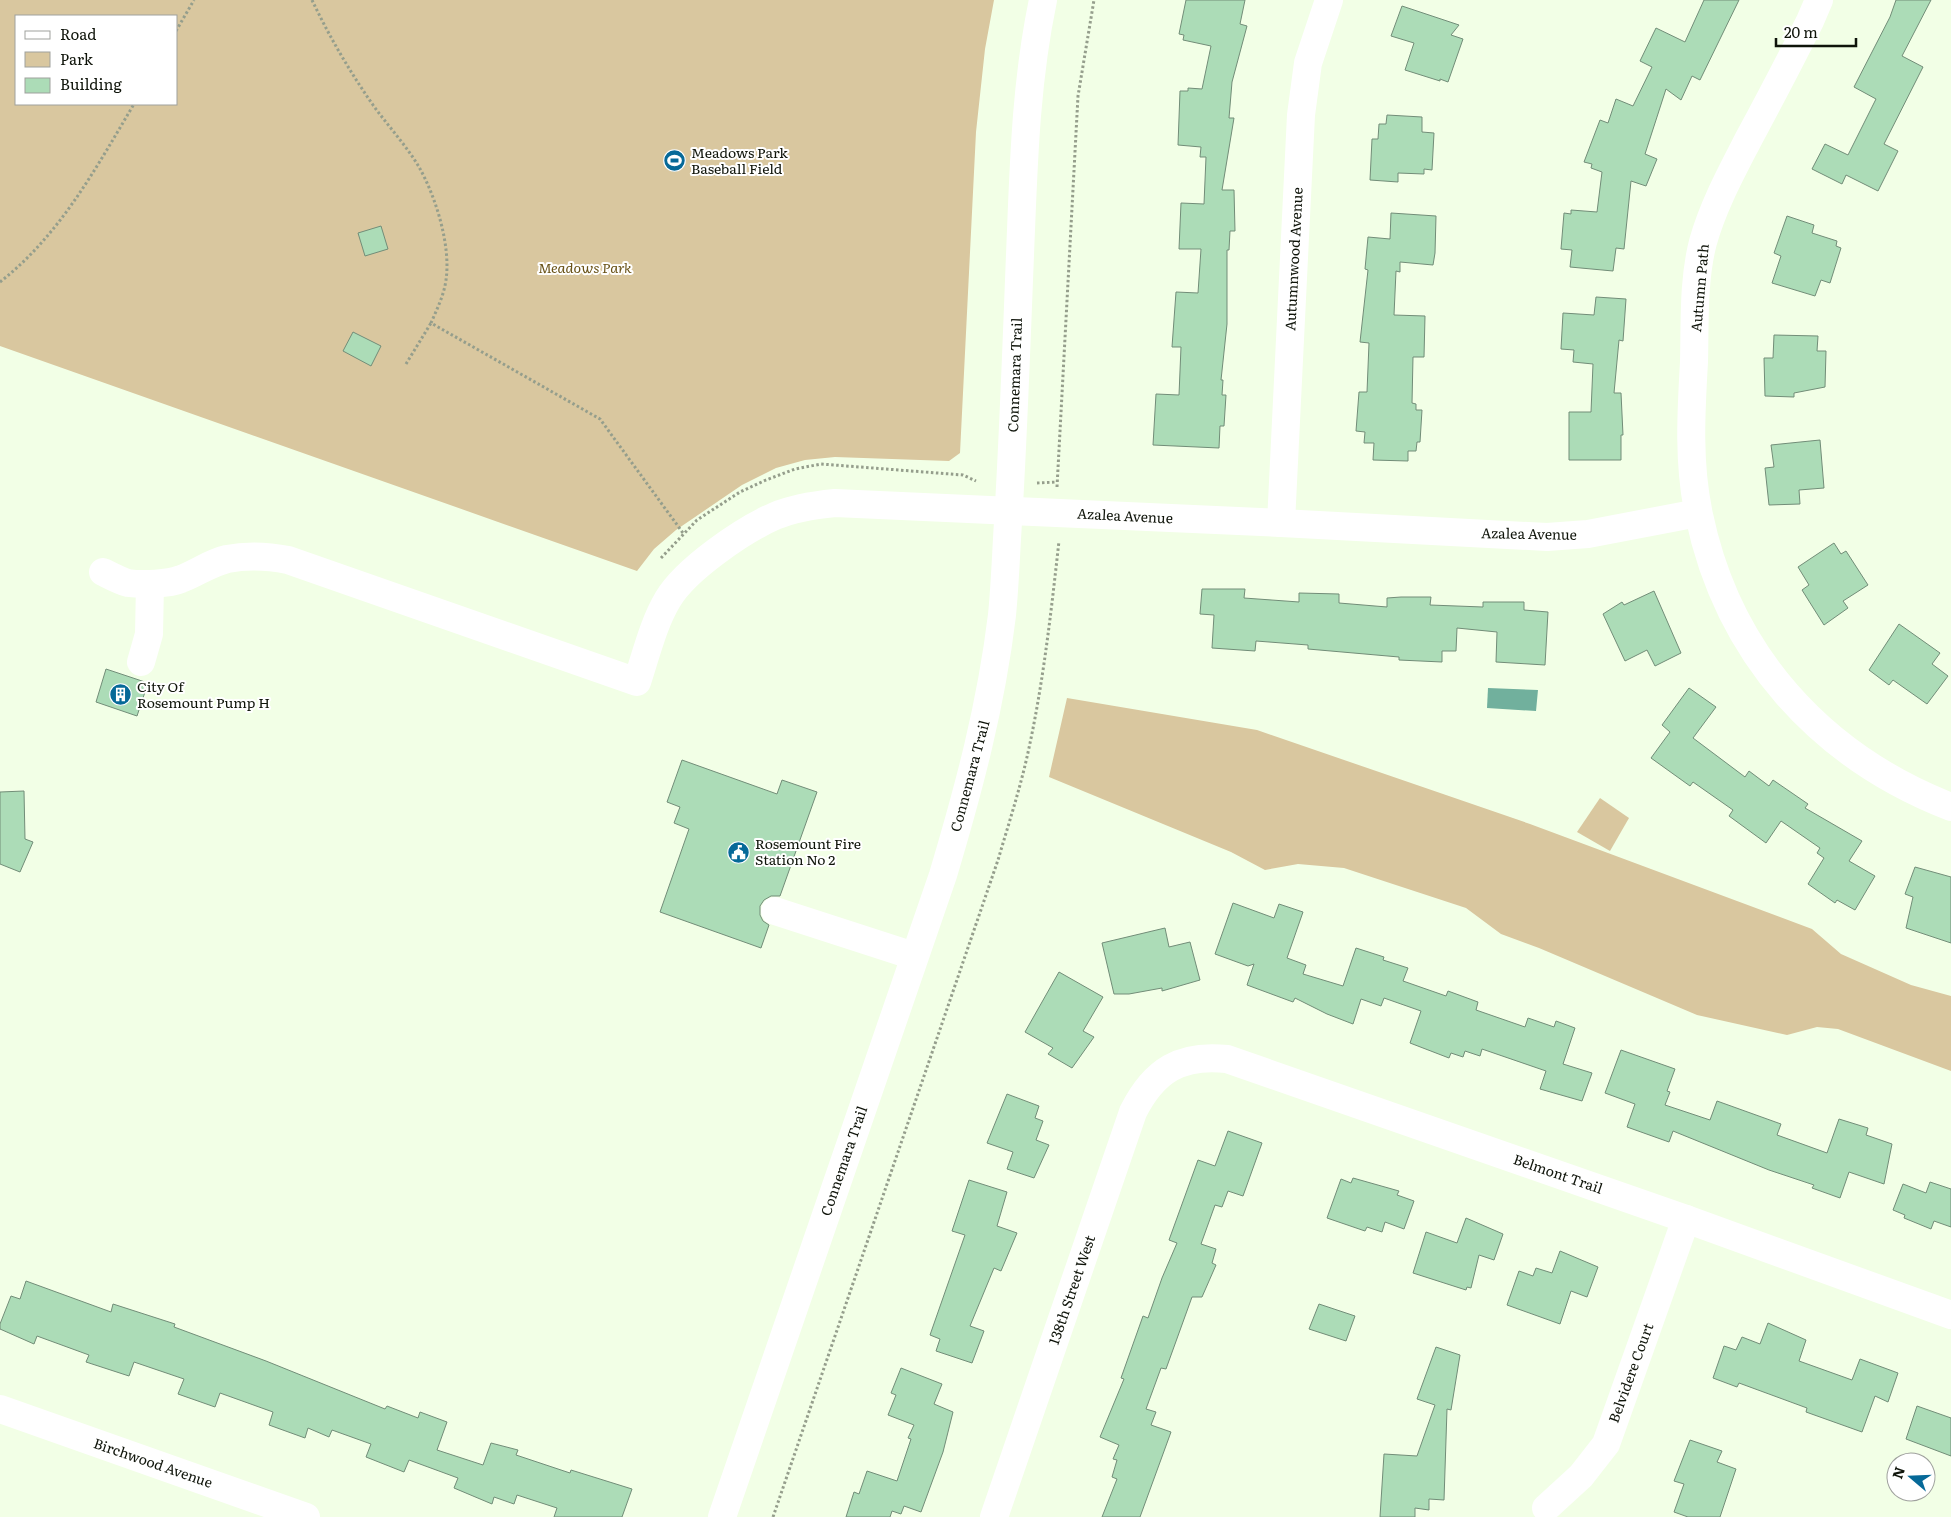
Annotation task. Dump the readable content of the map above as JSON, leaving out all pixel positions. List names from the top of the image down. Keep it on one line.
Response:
{"streets":{"street":["Autumnwood Avenue","Autumn Path","Connemara Trail","Azalea Avenue","Belmont Trail","138th Street West","Belvidere Court","Birchwood Avenue"]},"crossings":[["Autumnwood Avenue","Azalea Avenue"],["Autumn Path","Azalea Avenue"],["Connemara Trail","Azalea Avenue"],["Belmont Trail","138th Street West"],["Belmont Trail","Belvidere Court"]],"parks":["Meadows Park"],"places":{"sports":["Meadows Park Baseball Field"],"building":["City Of Rosemount Pump H"],"public building":["Rosemount Fire Station No 2"]},"legend":["Road","Park","Building"],"scale_bar":"20 m","north":"left"}
